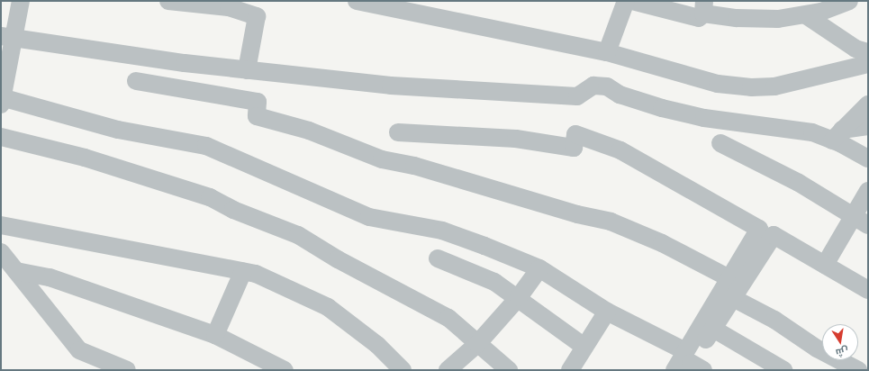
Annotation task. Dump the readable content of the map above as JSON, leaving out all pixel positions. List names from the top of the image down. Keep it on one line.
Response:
{"north":"bottom"}
